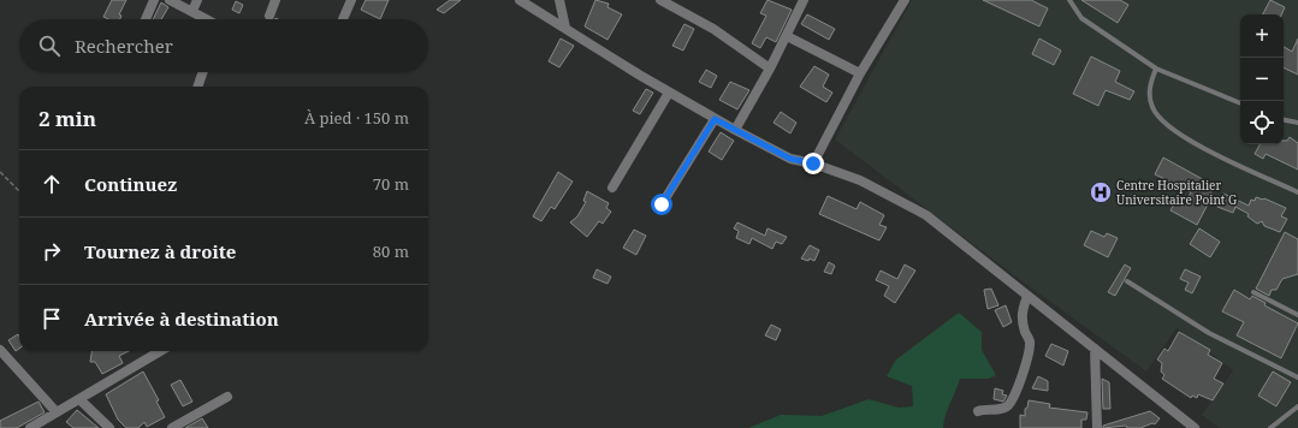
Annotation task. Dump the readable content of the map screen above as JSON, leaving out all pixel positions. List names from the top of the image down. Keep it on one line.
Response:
{"places":{"hospital":["Centre Hospitalier Universitaire Point G"]},"page":{"map_buttons":["+","−"],"search":"Rechercher","heading":["2 min","À pied · 150 m"],"list":[["Continuez","70 m"],["Tournez à droite","80 m"],"Arrivée à destination"]}}
